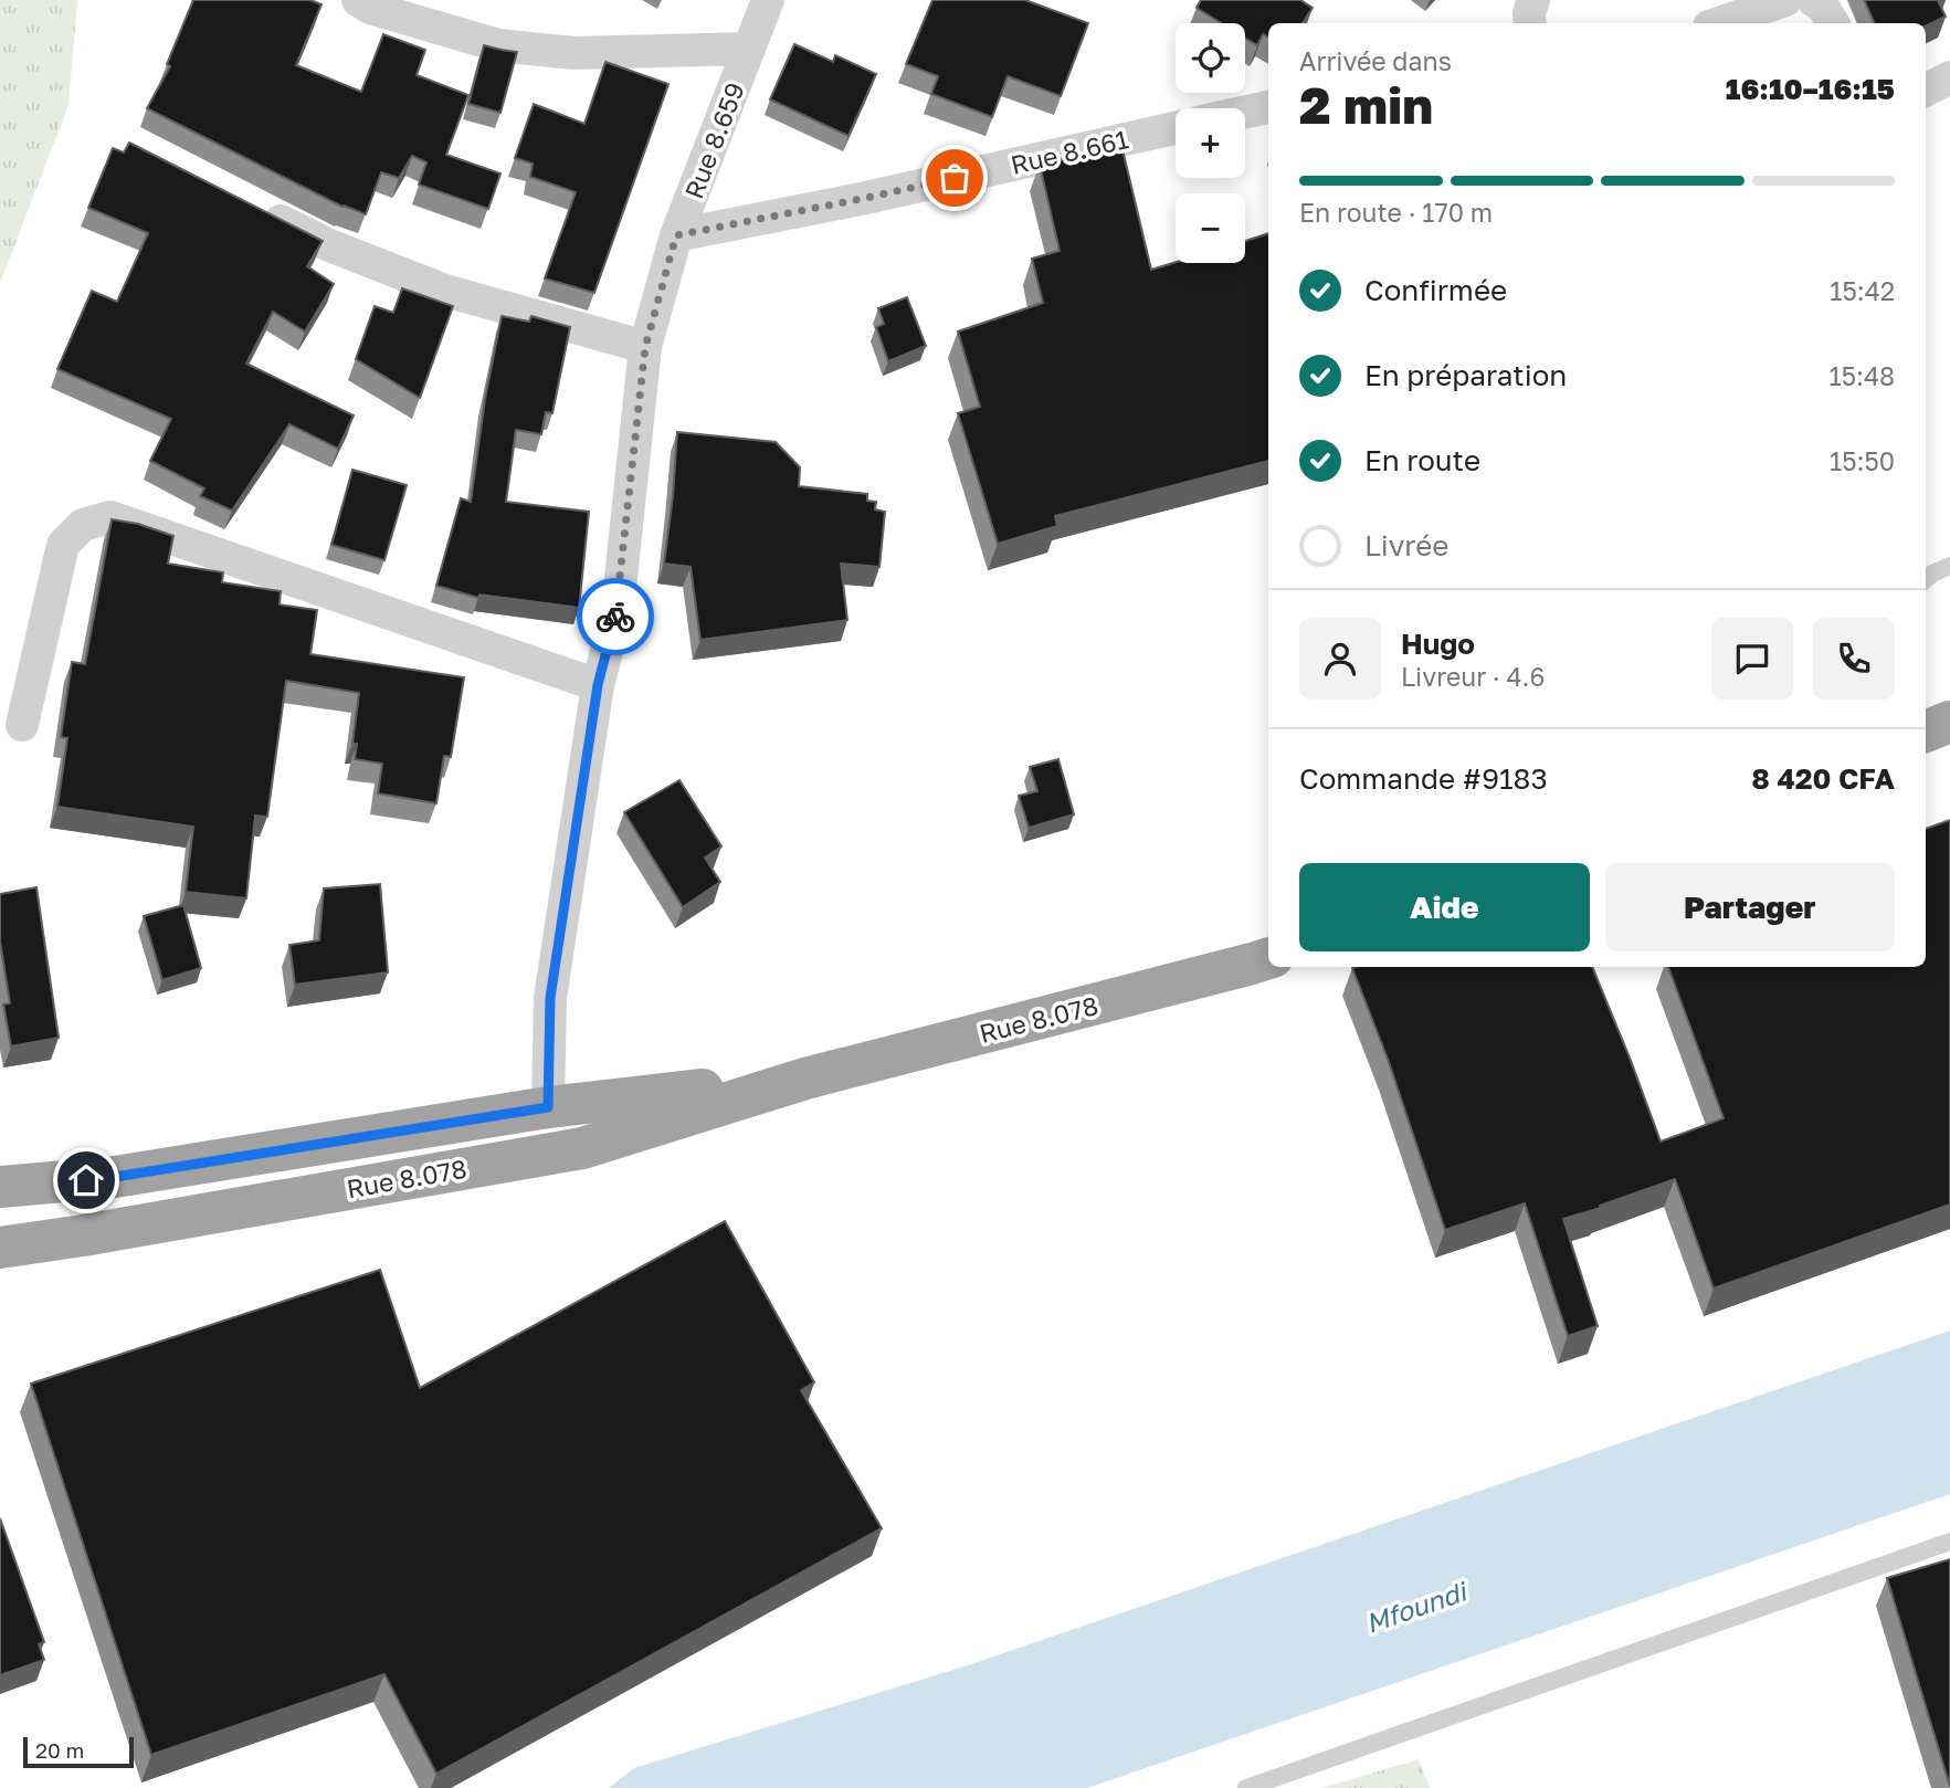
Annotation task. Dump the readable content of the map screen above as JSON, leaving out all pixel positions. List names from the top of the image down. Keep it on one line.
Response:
{"streets":{"highway":["Rue 8.078"],"street":["Rue 8.659","Rue 8.661"]},"crossings":[["Rue 8.659","Rue 8.661"],["Rue 8.659","Rue 8.078"]],"water":["Mfoundi"],"scale_bar":"20 m","page":{"map_buttons":["+","−"],"heading":["2 min","Arrivée dans","16:10–16:15"],"panel":["Hugo","Livreur · 4.6","Commande #9183","8 420 CFA"],"bar":"En route · 170 m","list":[["Confirmée","15:42"],["En préparation","15:48"],["En route","15:50"],"Livrée"],"buttons":["Aide","Partager"],"scale":"20 m"}}
